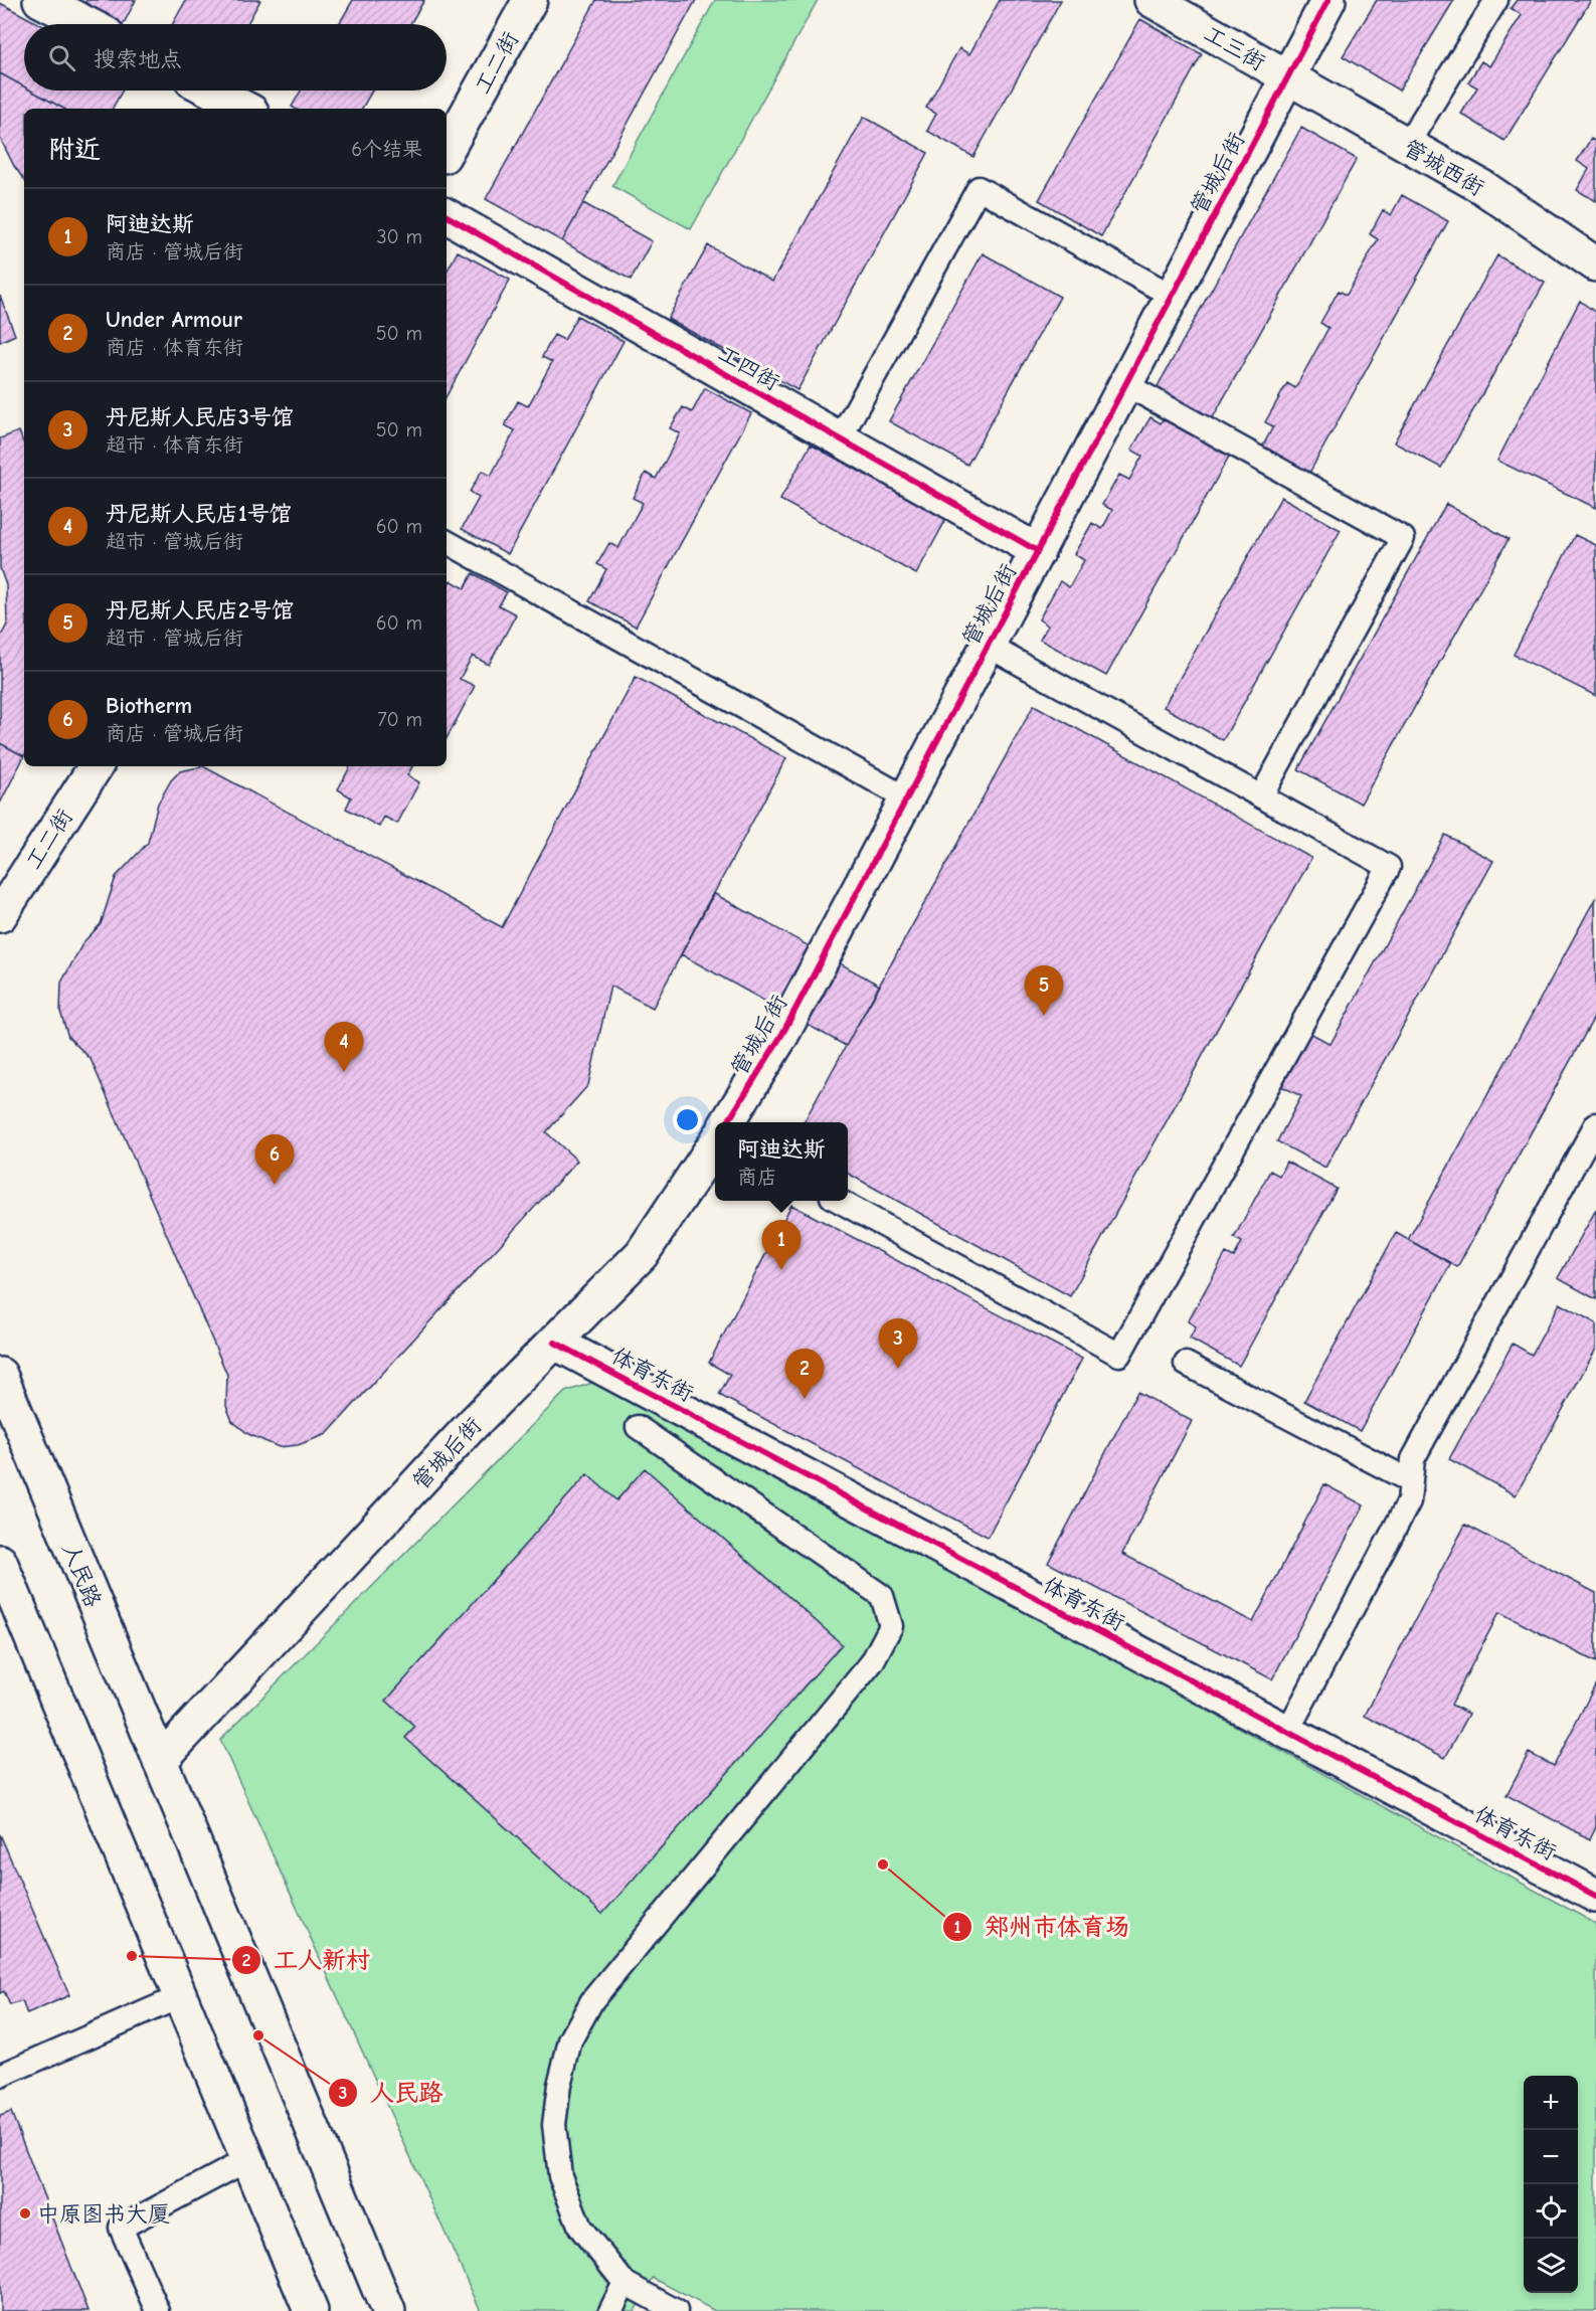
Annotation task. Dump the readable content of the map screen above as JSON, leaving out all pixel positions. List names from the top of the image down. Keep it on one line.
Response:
{"streets":{"street":["工三街","工二街","管城西街","管城后街","工四街","体育东街","人民路"]},"crossings":[["工三街","管城西街"],["工三街","管城后街"],["管城西街","管城后街"],["管城后街","工四街"],["管城后街","体育东街"],["管城后街","人民路"]],"places":["郑州市体育场","工人新村","人民路","中原图书大厦"],"page":{"search":"搜索地点","heading":["附近","6个结果"],"list":[{"mark":"1","name":"阿迪达斯","note":"商店 · 管城后街","value":"30 m"},{"mark":"2","name":"Under Armour","note":"商店 · 体育东街","value":"50 m"},{"mark":"3","name":"丹尼斯人民店3号馆","note":"超市 · 体育东街","value":"50 m"},{"mark":"4","name":"丹尼斯人民店1号馆","note":"超市 · 管城后街","value":"60 m"},{"mark":"5","name":"丹尼斯人民店2号馆","note":"超市 · 管城后街","value":"60 m"},{"mark":"6","name":"Biotherm","note":"商店 · 管城后街","value":"70 m"}],"pins":["5","4","6","1","3","2"],"popup":["阿迪达斯","商店"],"map_buttons":["+","−"]}}
